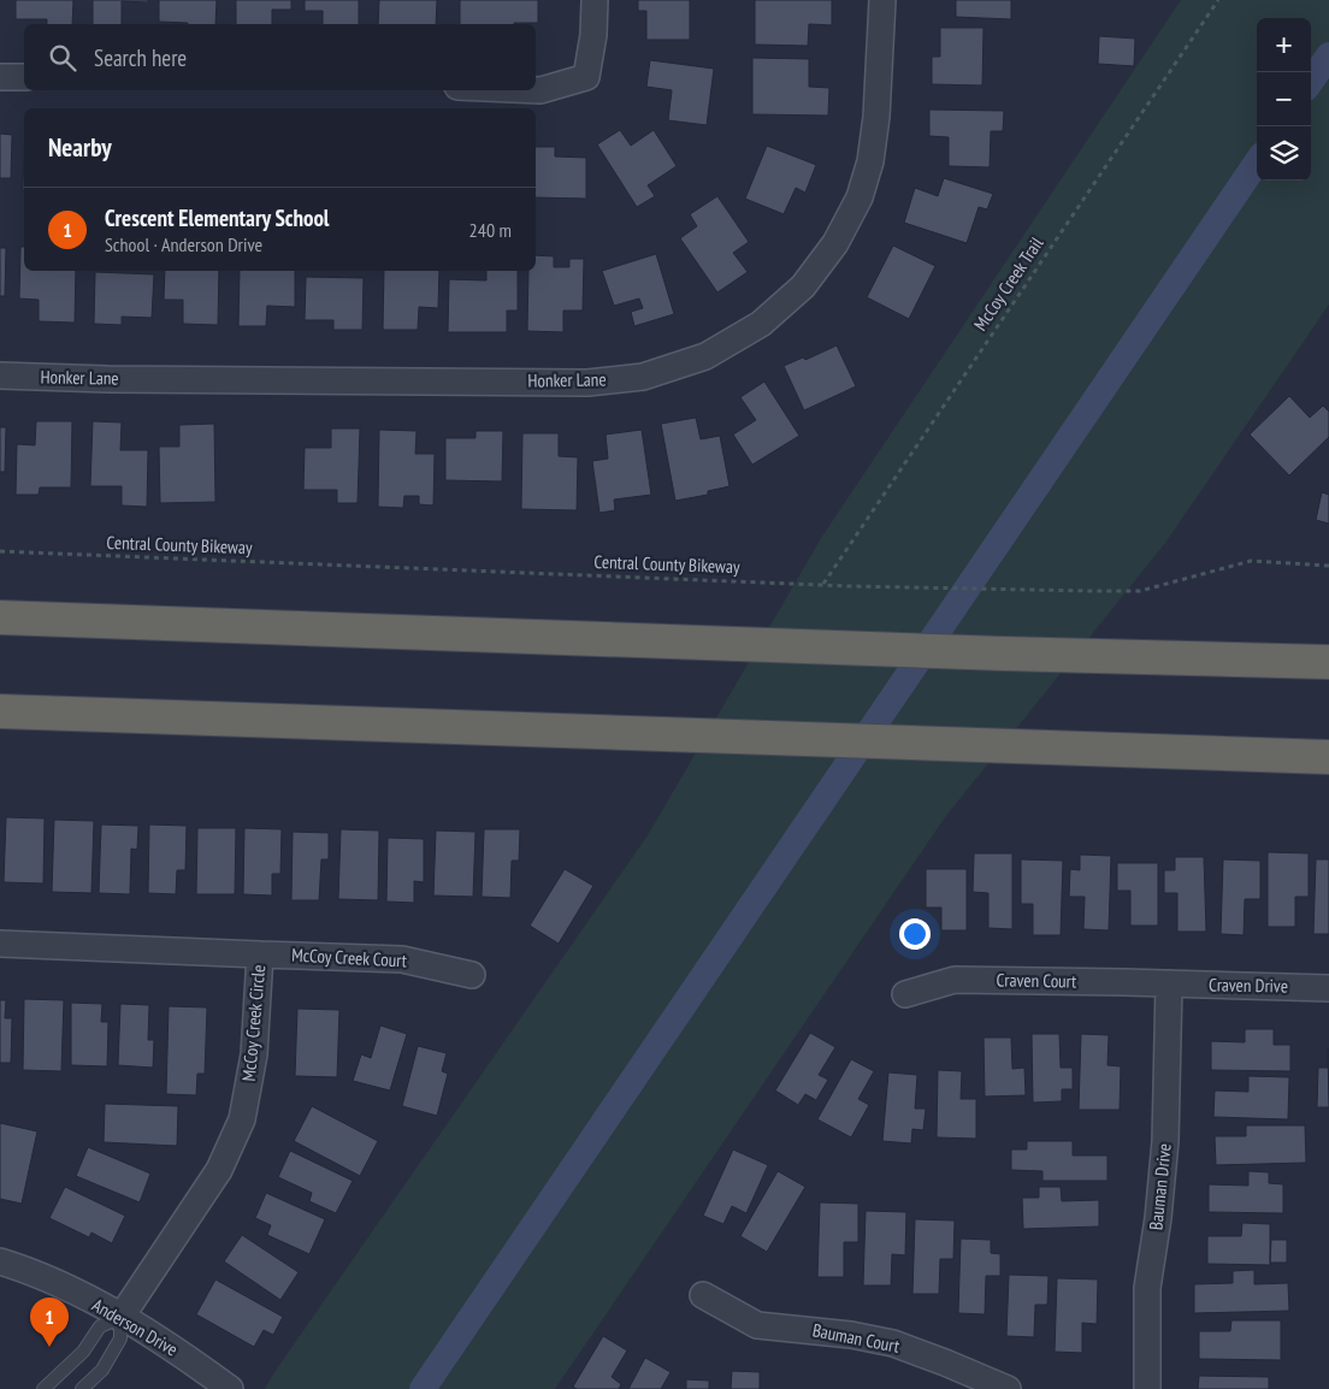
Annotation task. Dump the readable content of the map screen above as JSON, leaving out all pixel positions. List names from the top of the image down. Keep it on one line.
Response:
{"streets":{"street":["Honker Lane","McCoy Creek Court","Craven Court","Craven Drive","McCoy Creek Circle","Bauman Drive","Anderson Drive","Bauman Court"],"path":["McCoy Creek Trail","Central County Bikeway"]},"crossings":[["McCoy Creek Trail","Central County Bikeway"],["McCoy Creek Court","McCoy Creek Circle"],["Craven Court","Craven Drive"],["Craven Court","Bauman Drive"],["Craven Drive","Bauman Drive"],["McCoy Creek Circle","Anderson Drive"]],"page":{"map_buttons":["+","−"],"search":"Search here","heading":"Nearby","list":[{"mark":"1","name":"Crescent Elementary School","note":"School · Anderson Drive","value":"240 m"}],"pins":"1"}}
